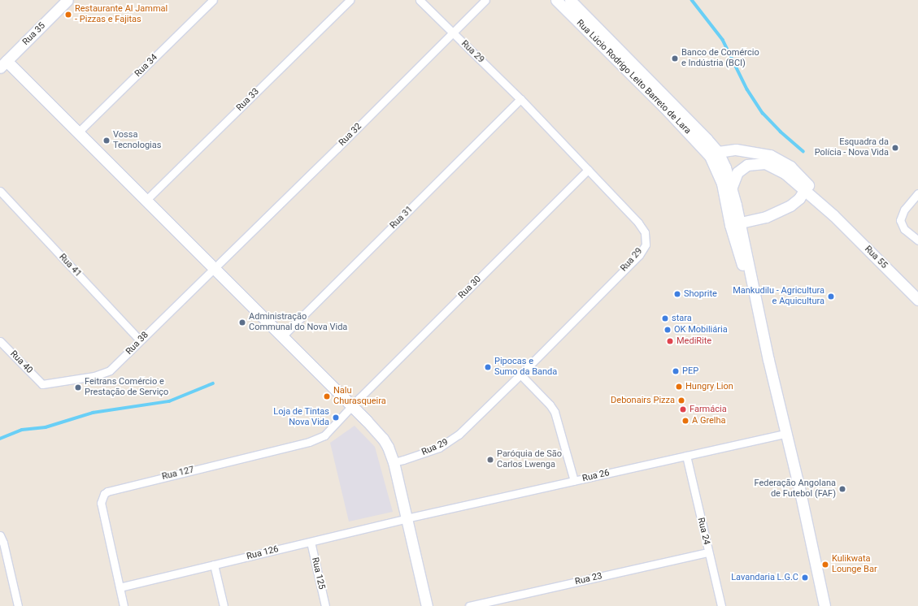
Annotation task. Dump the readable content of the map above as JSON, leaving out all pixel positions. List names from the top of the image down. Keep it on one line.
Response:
{"streets":{"street":["Rua 35","Rua 29","Rua 34","Rua Lúcio Rodrigo Leito Barreto de Lara","Rua 33","Rua 32","Rua 31","Rua 55","Rua 41","Rua 30","Rua 38","Rua 40","Rua 127","Rua 26","Rua 24","Rua 126","Rua 125","Rua 23"]},"crossings":[["Rua 29","Rua 32"],["Rua 29","Rua 31"],["Rua 29","Rua 30"],["Rua 32","Rua 38"],["Rua 41","Rua 38"],["Rua 30","Rua 127"],["Rua 38","Rua 40"],["Rua 127","Rua 126"],["Rua 26","Rua 24"],["Rua 26","Rua 126"],["Rua 24","Rua 23"],["Rua 126","Rua 125"]],"places":["Restaurante Al Jammal - Pizzas e Fajitas","Banco de Comércio e Indústria (BCI)","Vossa Tecnologias","Esquadra da Polícia - Nova Vida","Shoprite","Mankudilu - Agricultura e Aquicultura","stara","Administração Communal do Nova Vida","OK Mobiliária","MediRite","Pipocas e Sumo da Banda","PEP","Hungry Lion","Feitrans Comércio e Prestação de Serviço","Nalu Churasqueira","Debonairs Pizza","Farmácia","Loja de Tintas Nova Vida","A Grelha","Paróquia de São Carlos Lwenga","Federação Angolana de Futebol (FAF)","Kulikwata Lounge Bar","Lavandaria L.G.C"]}
